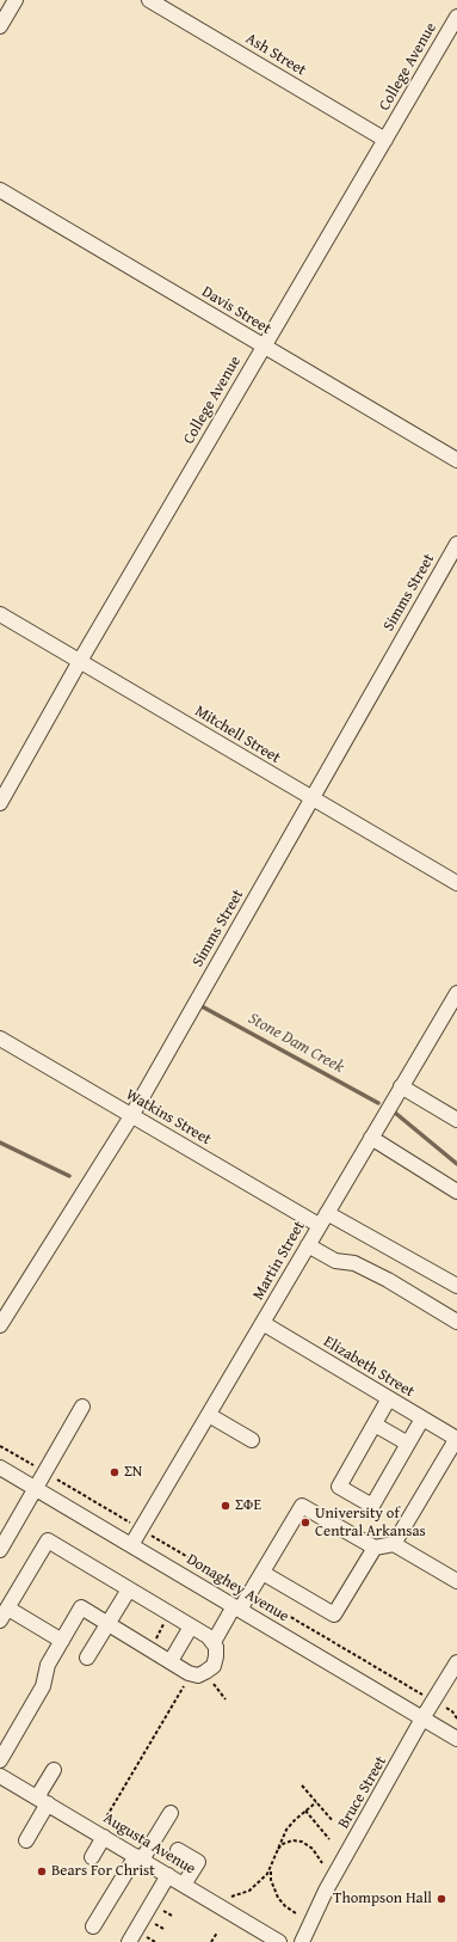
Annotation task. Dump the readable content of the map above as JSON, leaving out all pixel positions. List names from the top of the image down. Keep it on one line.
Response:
{"streets":{"street":["Ash Street","College Avenue","Davis Street","Simms Street","Mitchell Street","Watkins Street","Martin Street","Elizabeth Street","Donaghey Avenue","Bruce Street","Augusta Avenue"]},"crossings":[["Ash Street","College Avenue"],["College Avenue","Davis Street"],["College Avenue","Mitchell Street"],["Simms Street","Mitchell Street"],["Simms Street","Watkins Street"],["Watkins Street","Martin Street"],["Martin Street","Elizabeth Street"],["Martin Street","Donaghey Avenue"],["Donaghey Avenue","Bruce Street"]],"water":["Stone Dam Creek"],"places":["ΣΝ","ΣΦΕ","University of Central Arkansas","Bears For Christ","Thompson Hall"]}
